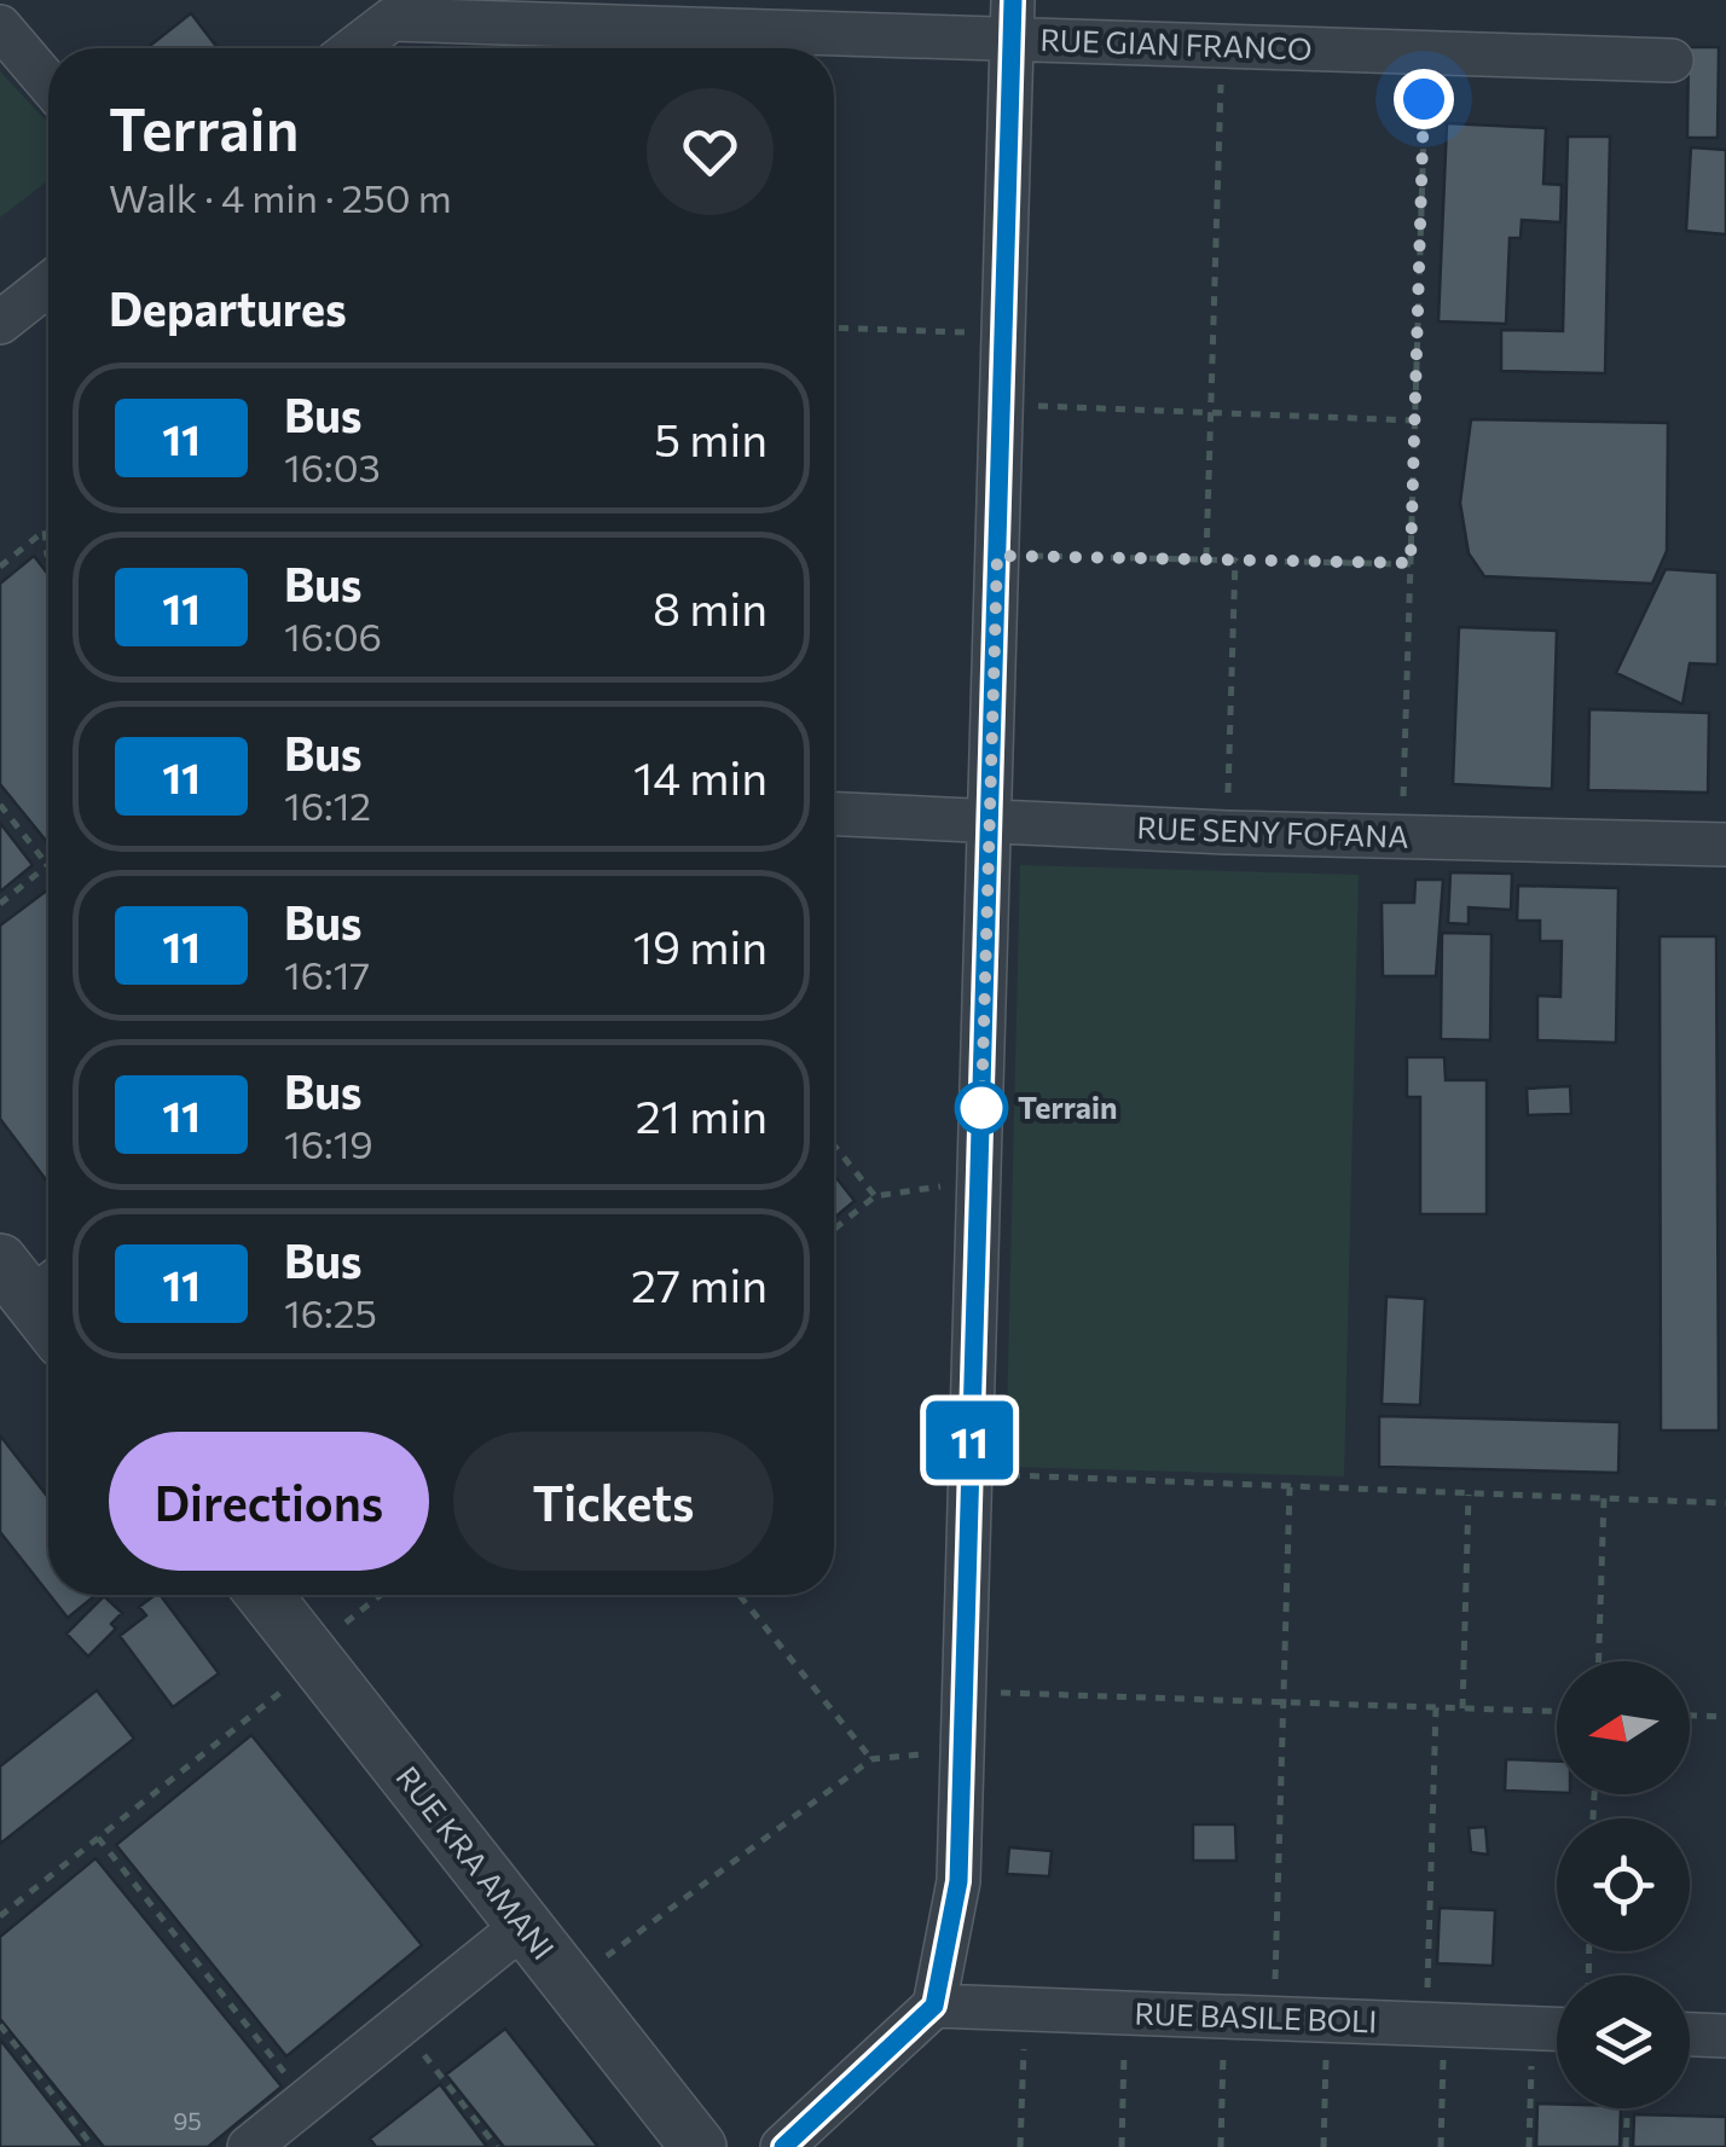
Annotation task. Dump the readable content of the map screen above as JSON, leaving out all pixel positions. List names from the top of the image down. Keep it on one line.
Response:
{"streets":{"street":["RUE GIAN FRANCO","RUE SENY FOFANA","RUE KRA AMANI","RUE BASILE BOLI"]},"places":["Terrain"],"lines":["bus line 11"],"house_numbers":["95"],"north":"left","page":{"on_map":"11","heading":[["Terrain","Walk · 4 min · 250 m"],"Departures"],"list":[{"mark":"11","name":"Bus","note":"16:03","value":"5 min"},{"mark":"11","name":"Bus","note":"16:06","value":"8 min"},{"mark":"11","name":"Bus","note":"16:12","value":"14 min"},{"mark":"11","name":"Bus","note":"16:17","value":"19 min"},{"mark":"11","name":"Bus","note":"16:19","value":"21 min"},{"mark":"11","name":"Bus","note":"16:25","value":"27 min"}],"buttons":["Directions","Tickets"]}}
